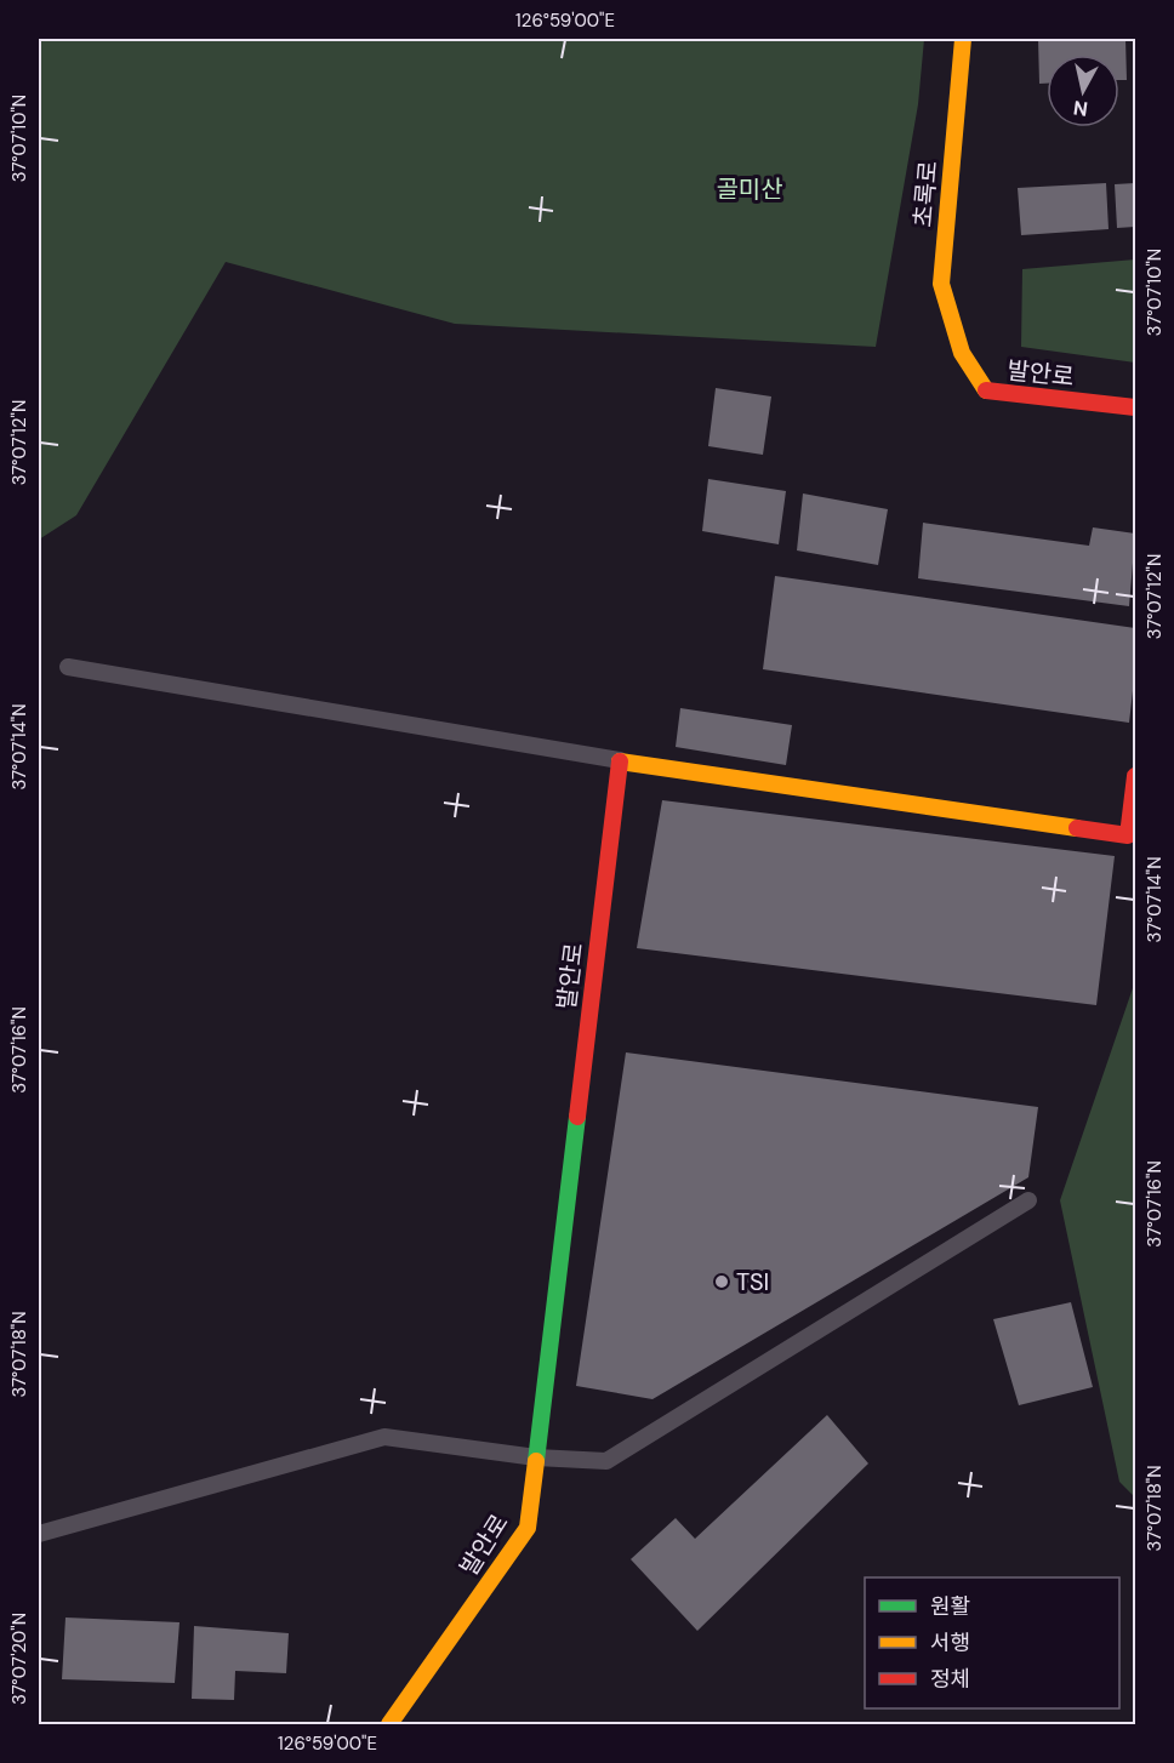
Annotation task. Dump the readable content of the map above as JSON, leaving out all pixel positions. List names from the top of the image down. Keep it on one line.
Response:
{"streets":{"street":["초록로","발안로"]},"crossings":[["초록로","발안로"]],"parks":["골미산"],"places":["TSI"],"legend":["원활","서행","정체"],"north":"bottom","coordinates":["126°59'00\"E","37°07'10\"N","37°07'12\"N","37°07'14\"N","37°07'16\"N","37°07'18\"N","37°07'20\"N"]}
